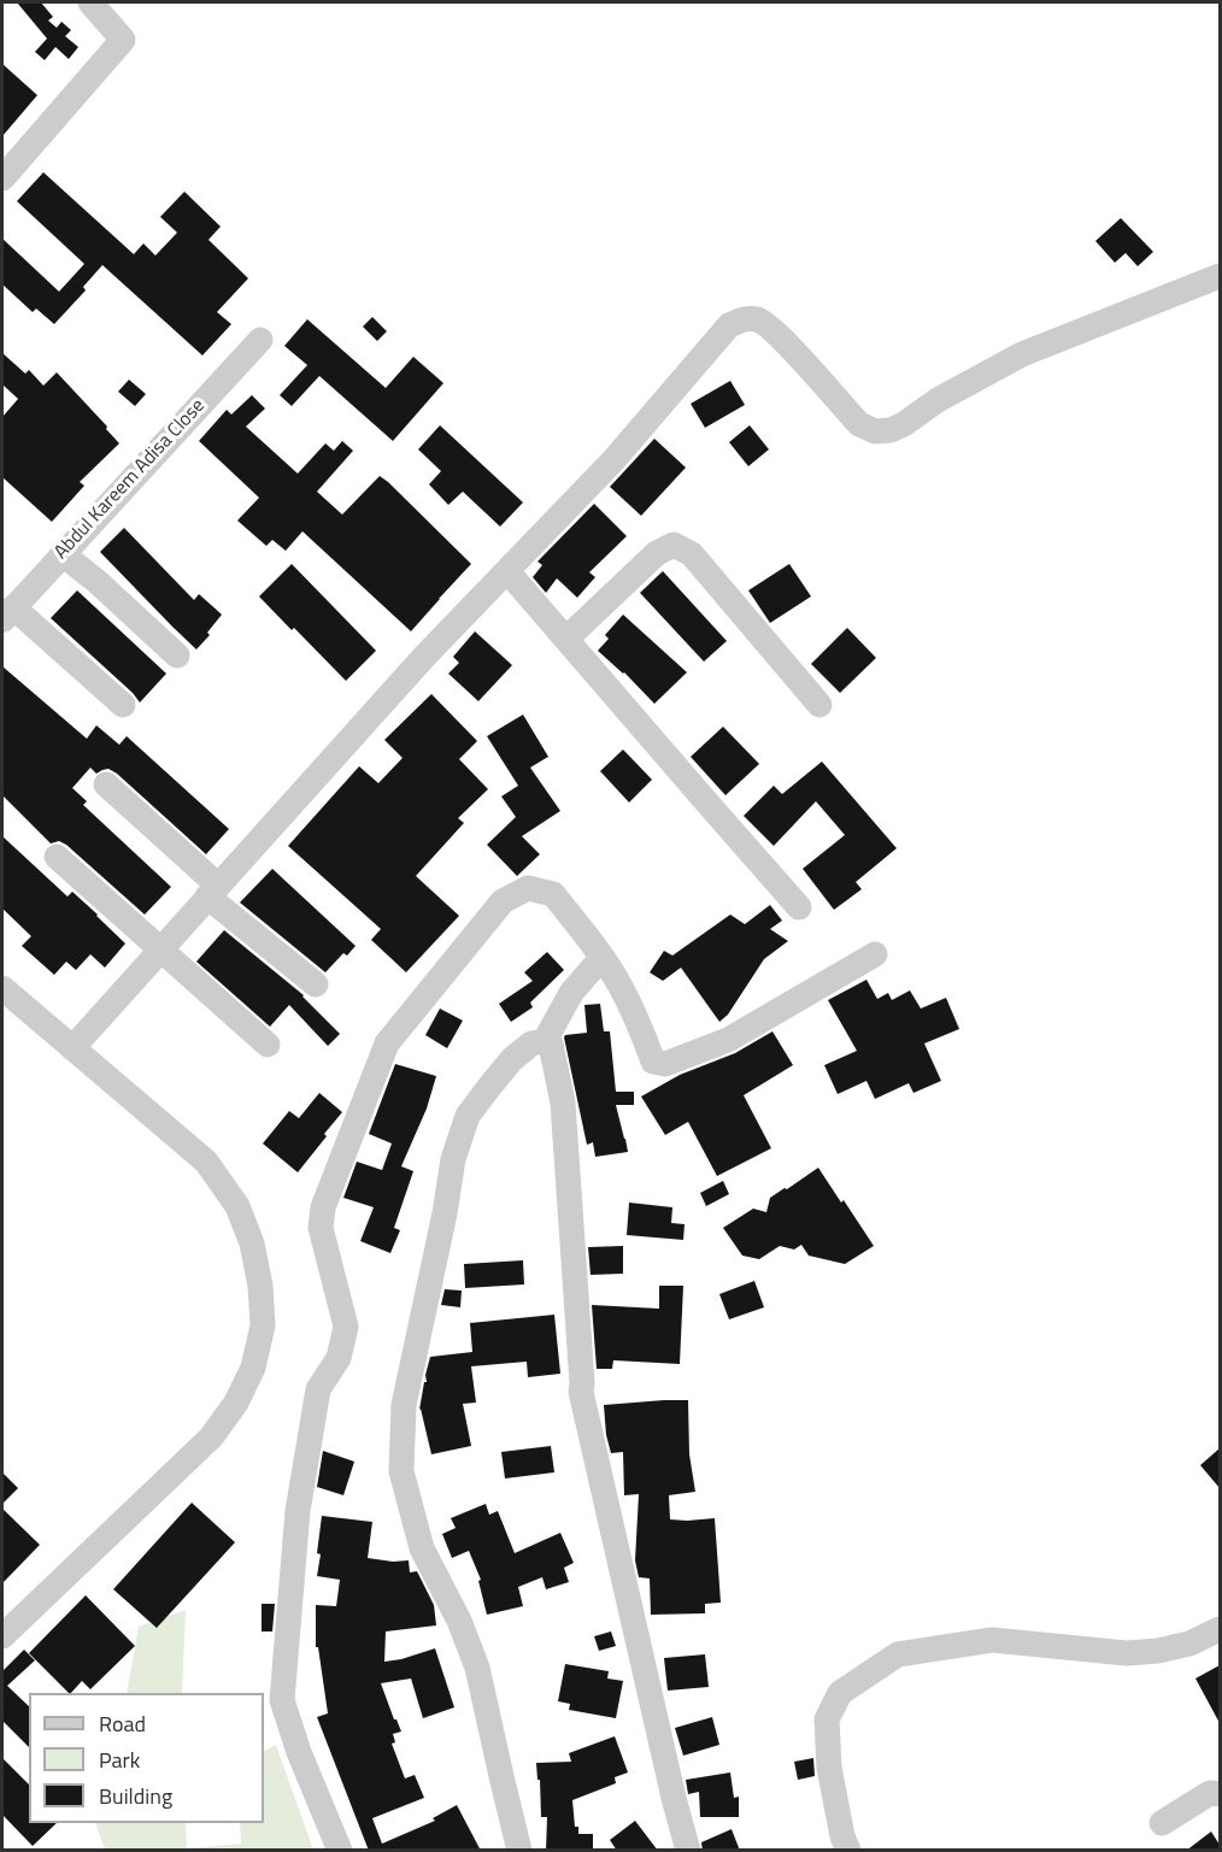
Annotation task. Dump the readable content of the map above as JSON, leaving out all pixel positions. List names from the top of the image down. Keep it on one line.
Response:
{"streets":{"street":["Abdul Kareem Adisa Close"]},"legend":["Road","Park","Building"]}
